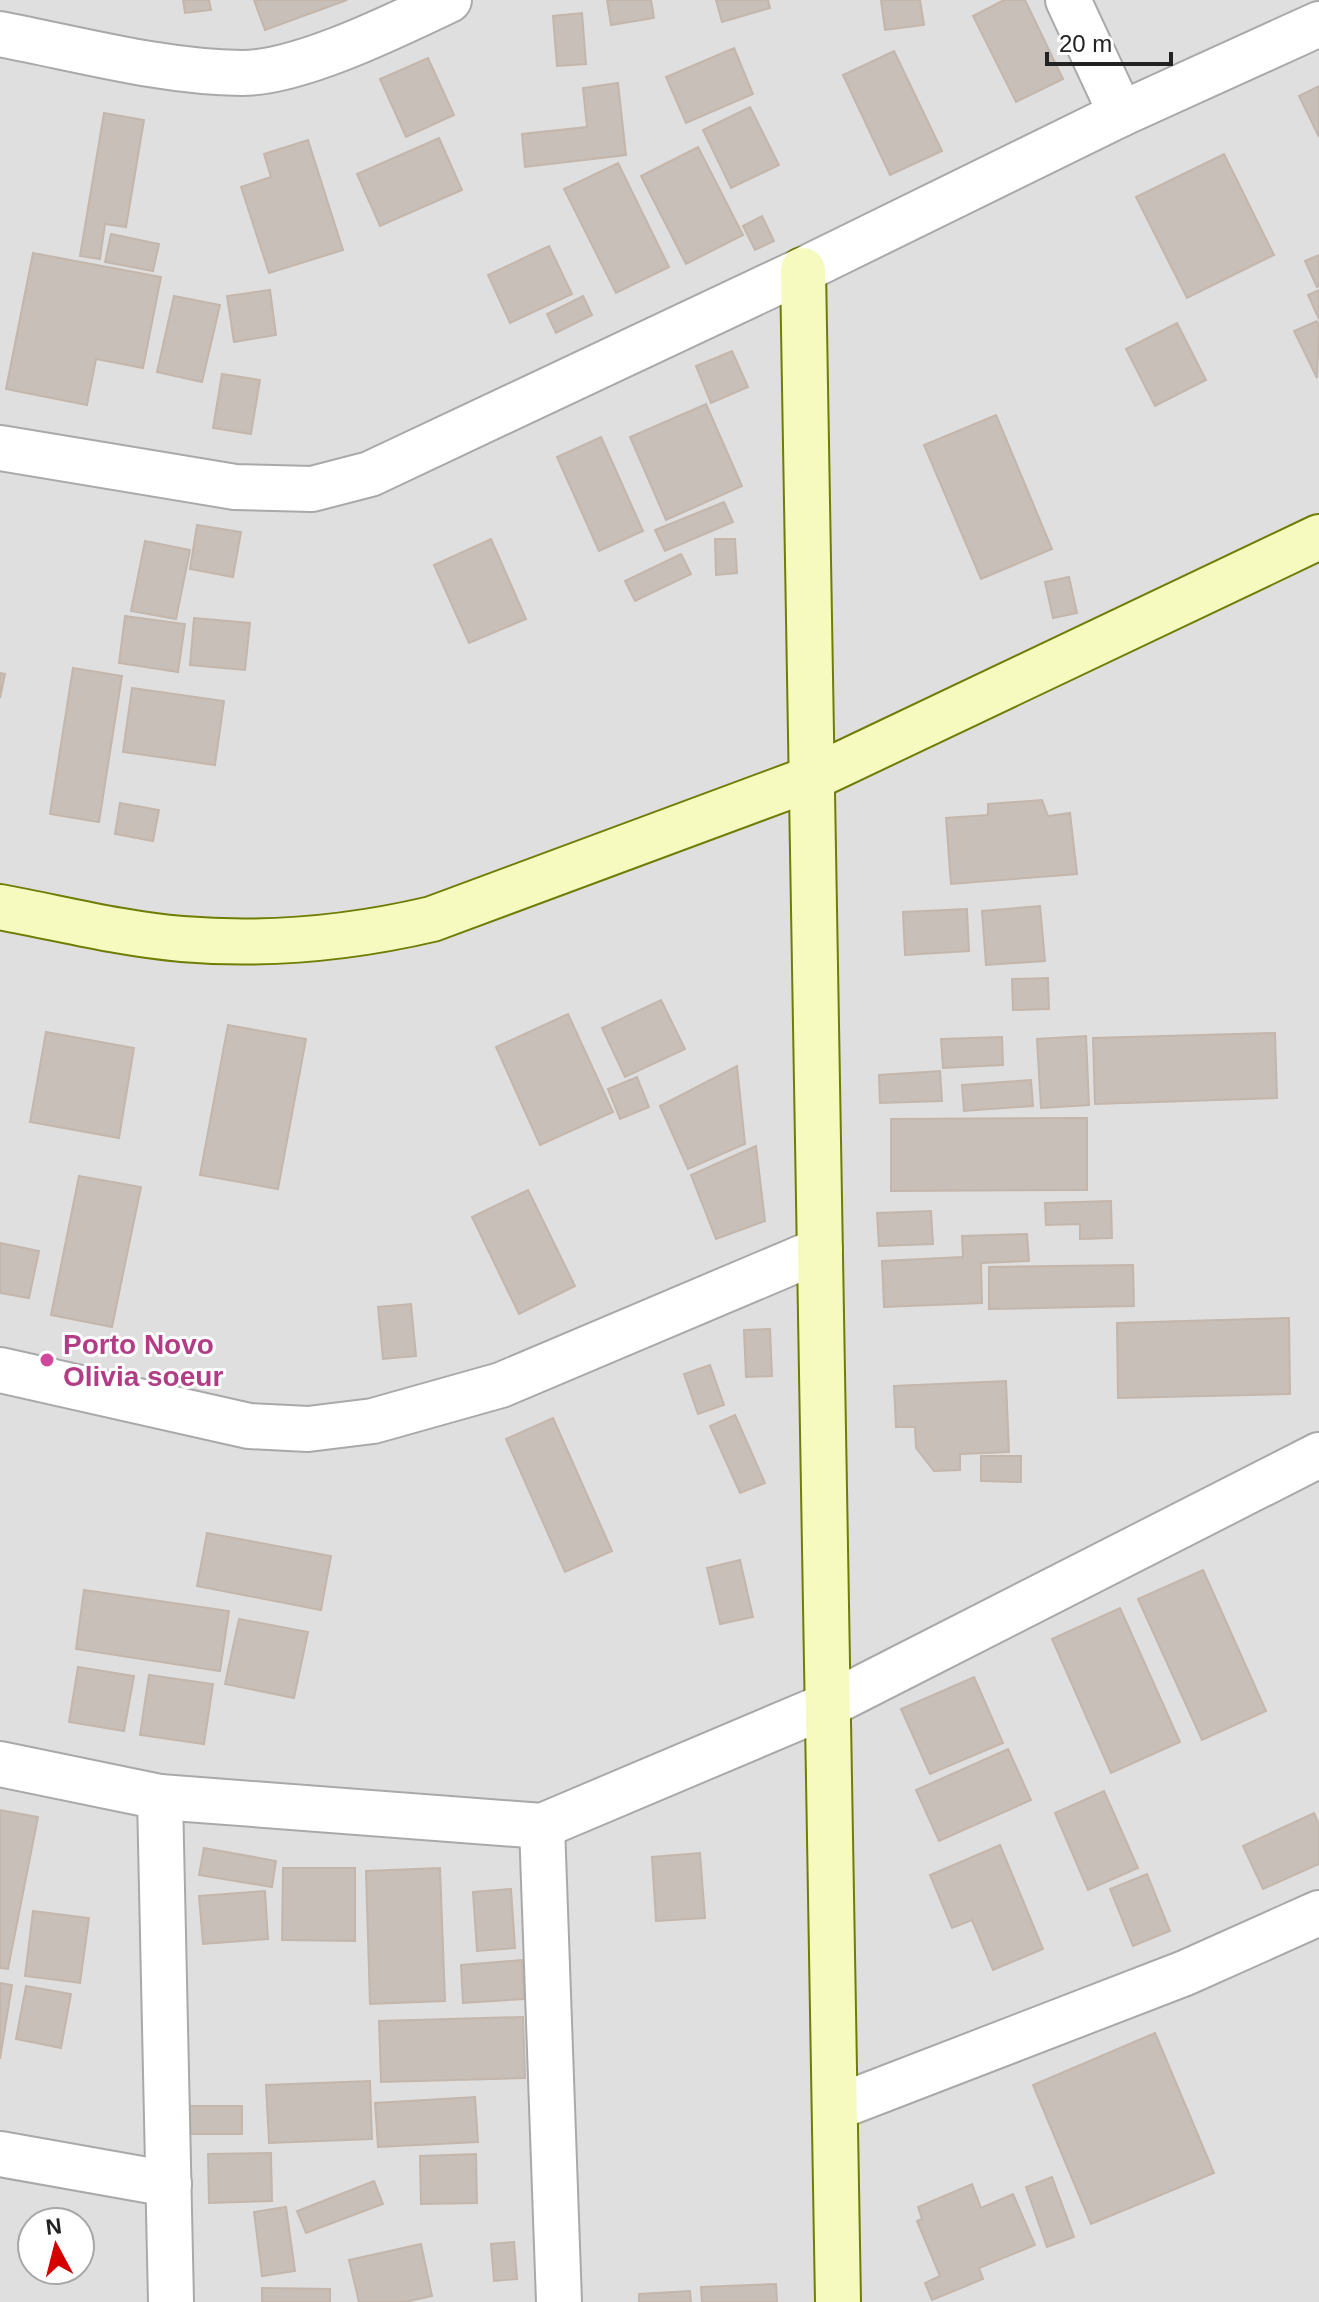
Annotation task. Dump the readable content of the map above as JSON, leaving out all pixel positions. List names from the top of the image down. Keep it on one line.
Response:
{"places":["Porto Novo Olivia soeur"],"scale_bar":"20 m","north":"top"}
